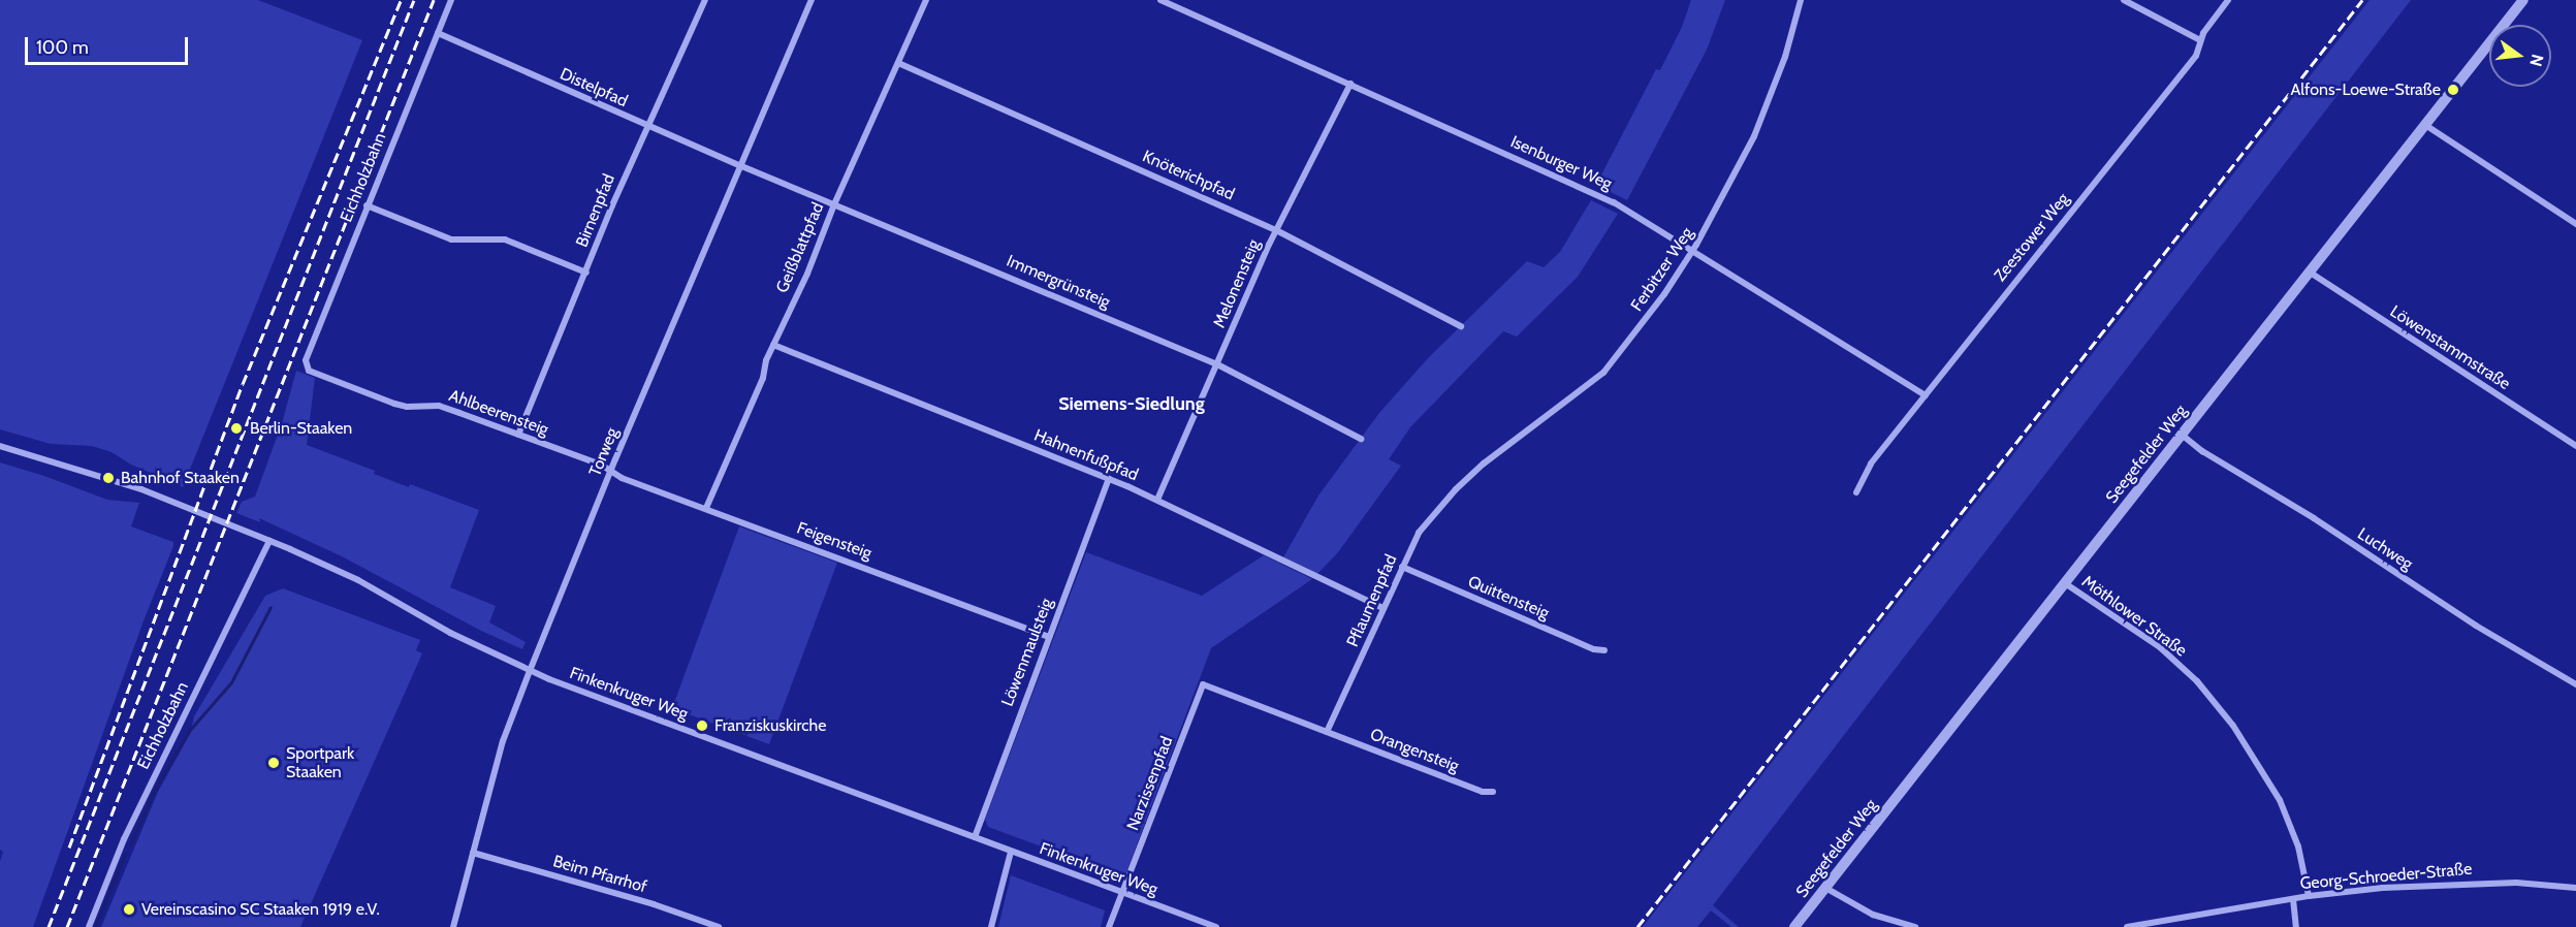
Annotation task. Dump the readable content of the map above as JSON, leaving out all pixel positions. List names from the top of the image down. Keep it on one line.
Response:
{"streets":{"street":["Distelpfad","Isenburger Weg","Knöterichpfad","Eichholzbahn","Birnenpfad","Zeestower Weg","Geißblattpfad","Ferbitzer Weg","Immergrünsteig","Melonensteig","Löwenstammstraße","Ahlbeerensteig","Torweg","Seegefelder Weg","Hahnenfußpfad","Feigensteig","Luchweg","Quittensteig","Pflaumenpfad","Möthlower Straße","Löwenmaulsteig","Finkenkruger Weg","Orangensteig","Narzissenpfad","Beim Pfarrhof","Georg-Schroeder-Straße"]},"crossings":[["Distelpfad","Eichholzbahn"],["Distelpfad","Birnenpfad"],["Distelpfad","Immergrünsteig"],["Distelpfad","Torweg"],["Isenburger Weg","Zeestower Weg"],["Isenburger Weg","Ferbitzer Weg"],["Isenburger Weg","Melonensteig"],["Knöterichpfad","Geißblattpfad"],["Knöterichpfad","Melonensteig"],["Eichholzbahn","Ahlbeerensteig"],["Eichholzbahn","Finkenkruger Weg"],["Birnenpfad","Ahlbeerensteig"],["Geißblattpfad","Immergrünsteig"],["Geißblattpfad","Hahnenfußpfad"],["Geißblattpfad","Feigensteig"],["Ferbitzer Weg","Pflaumenpfad"],["Immergrünsteig","Melonensteig"],["Immergrünsteig","Torweg"],["Melonensteig","Hahnenfußpfad"],["Löwenstammstraße","Seegefelder Weg"],["Ahlbeerensteig","Torweg"],["Ahlbeerensteig","Feigensteig"],["Torweg","Feigensteig"],["Torweg","Finkenkruger Weg"],["Torweg","Beim Pfarrhof"],["Seegefelder Weg","Luchweg"],["Seegefelder Weg","Möthlower Straße"],["Hahnenfußpfad","Pflaumenpfad"],["Hahnenfußpfad","Löwenmaulsteig"],["Feigensteig","Löwenmaulsteig"],["Quittensteig","Pflaumenpfad"],["Pflaumenpfad","Orangensteig"],["Pflaumenpfad","Narzissenpfad"],["Möthlower Straße","Georg-Schroeder-Straße"],["Löwenmaulsteig","Finkenkruger Weg"],["Finkenkruger Weg","Narzissenpfad"],["Orangensteig","Narzissenpfad"]],"districts":["Siemens-Siedlung"],"places":["Alfons-Loewe-Straße","Berlin-Staaken","Bahnhof Staaken","Franziskuskirche","Sportpark Staaken","Vereinscasino SC Staaken 1919 e.V."],"scale_bar":"100 m","north":"right"}
